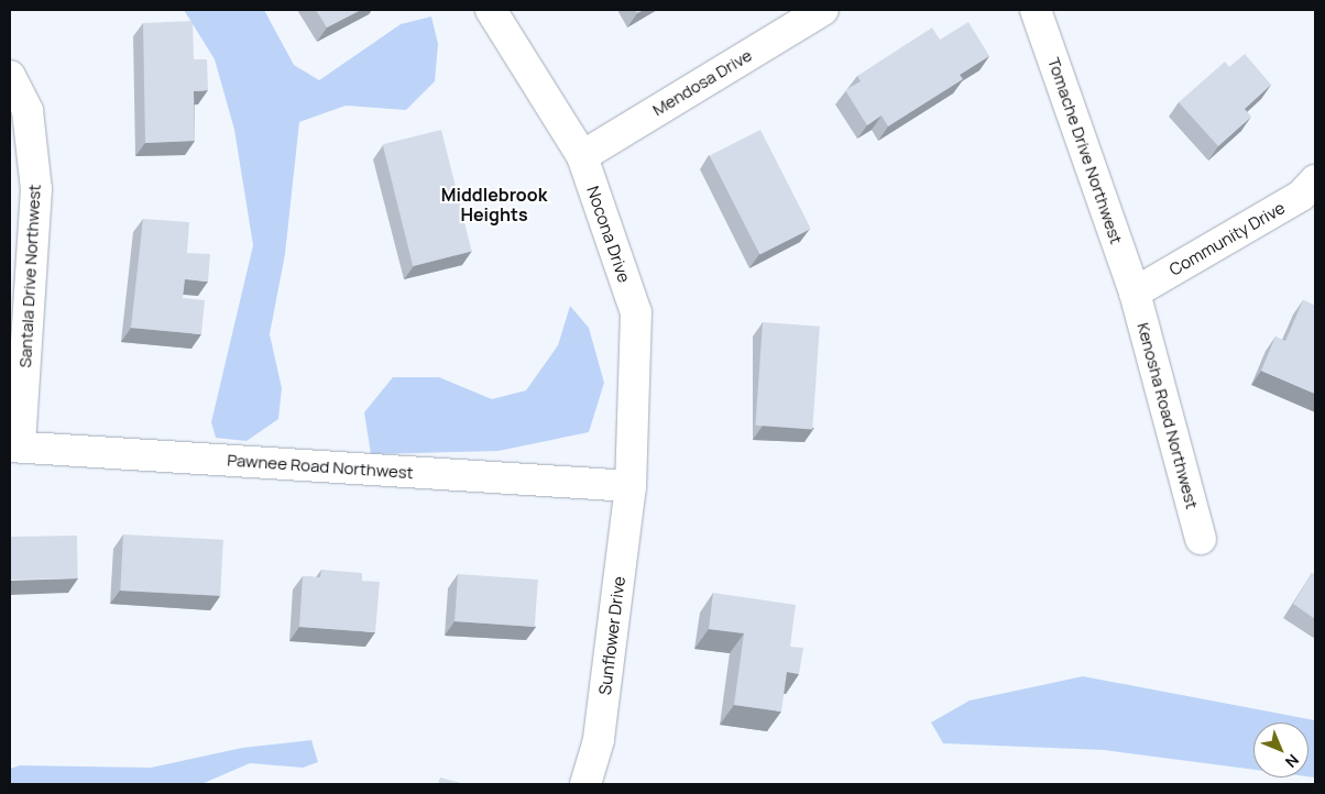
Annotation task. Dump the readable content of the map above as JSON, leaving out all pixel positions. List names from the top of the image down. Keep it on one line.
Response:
{"streets":{"street":["Mendosa Drive","Tomache Drive Northwest","Nocona Drive","Community Drive","Santala Drive Northwest","Kenosha Road Northwest","Pawnee Road Northwest","Sunflower Drive"]},"crossings":[["Mendosa Drive","Nocona Drive"],["Tomache Drive Northwest","Community Drive"],["Tomache Drive Northwest","Kenosha Road Northwest"],["Nocona Drive","Pawnee Road Northwest"],["Nocona Drive","Sunflower Drive"],["Community Drive","Kenosha Road Northwest"],["Santala Drive Northwest","Pawnee Road Northwest"],["Pawnee Road Northwest","Sunflower Drive"]],"districts":["Middlebrook Heights"],"north":"bottom right"}
